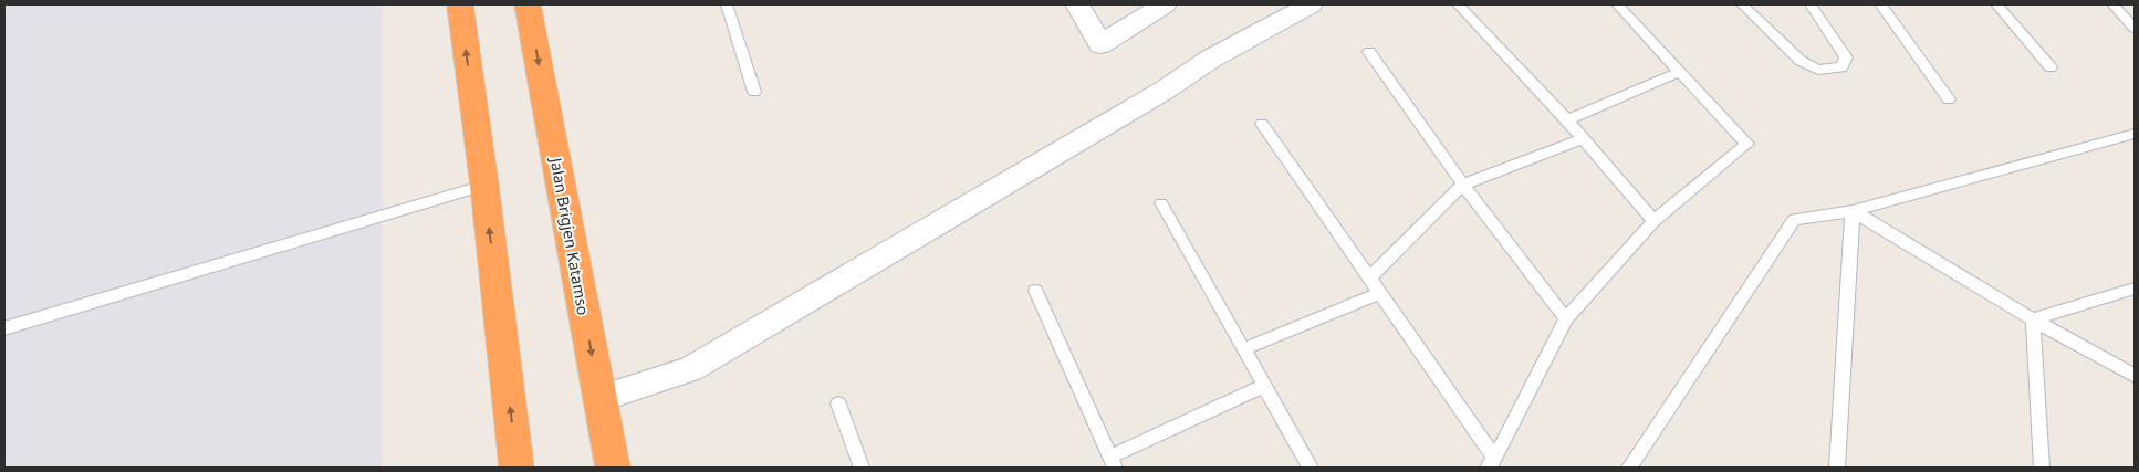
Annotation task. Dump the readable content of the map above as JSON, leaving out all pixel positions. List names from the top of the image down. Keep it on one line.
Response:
{"streets":{"highway":["Jalan Brigjen Katamso"]}}
